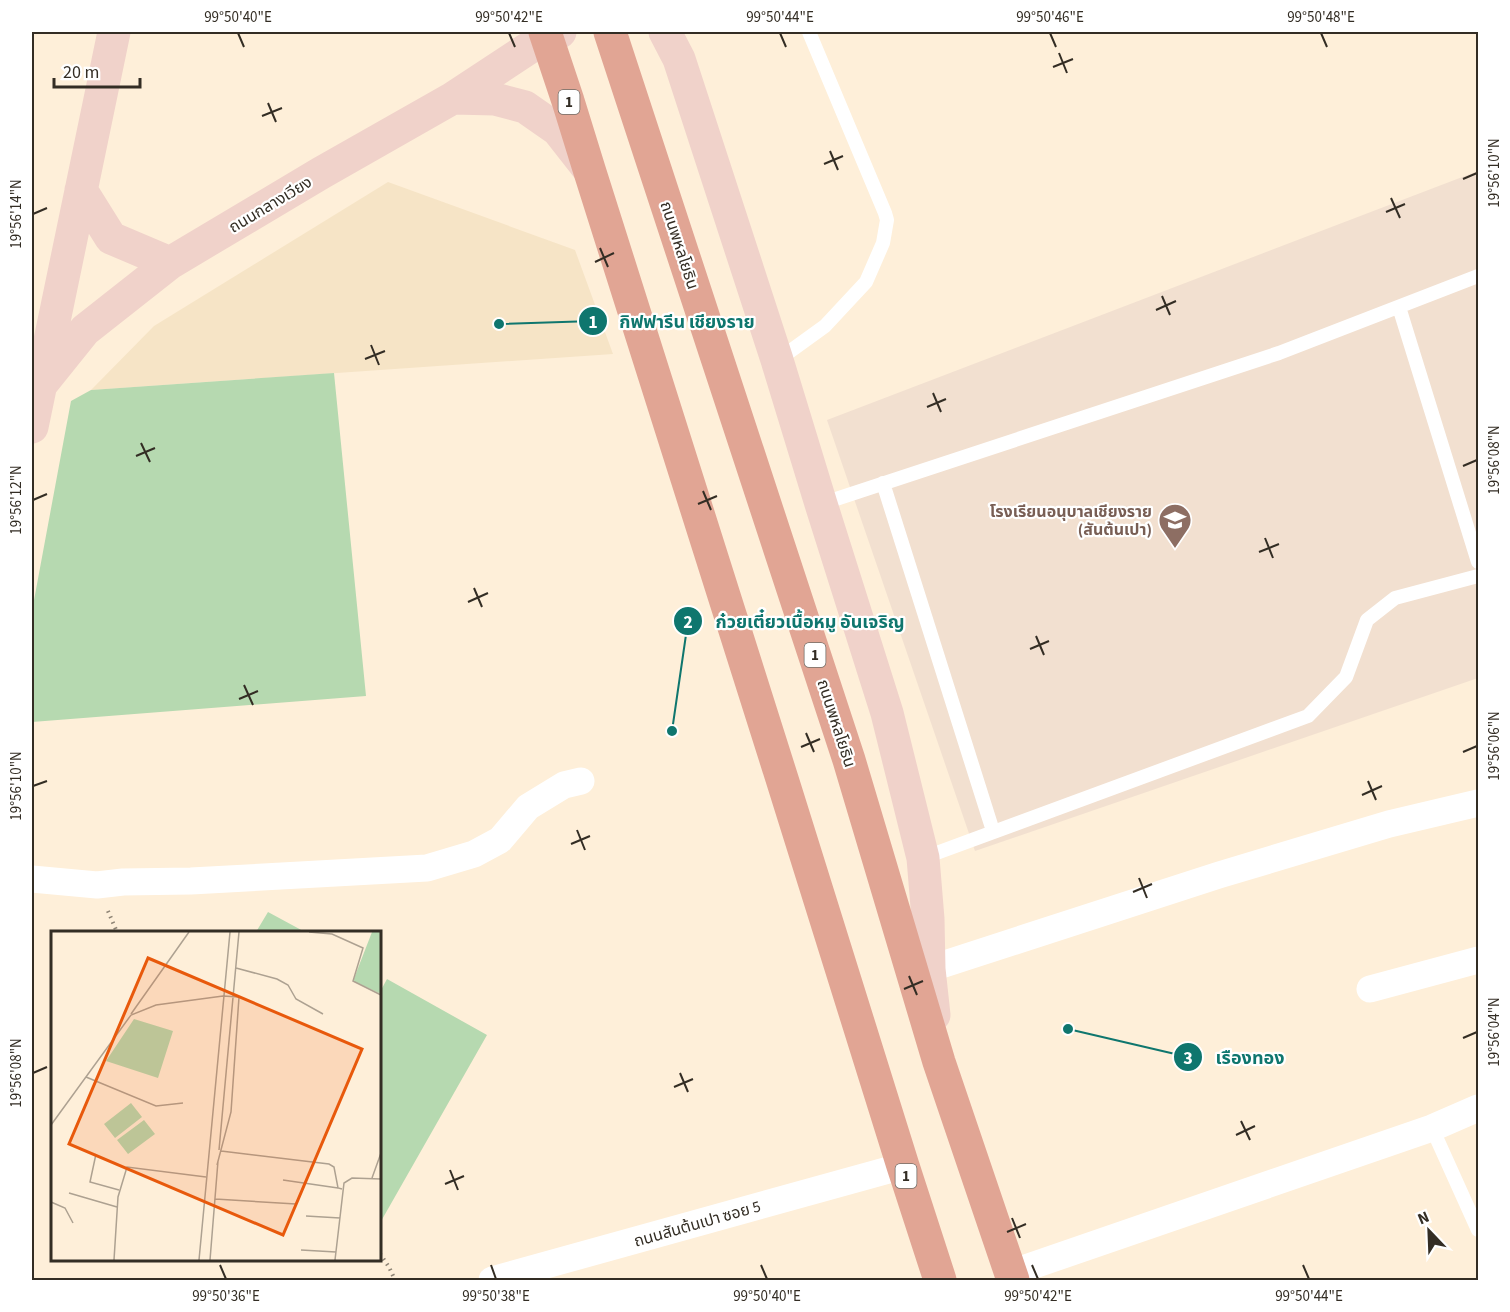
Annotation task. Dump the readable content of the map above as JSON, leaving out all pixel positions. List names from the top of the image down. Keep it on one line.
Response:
{"streets":{"main road":["1","ถนนกลางเวียง","ถนนพหลโยธิน"],"street":["ถนนสันต้นเปา ซอย 5"]},"crossings":[["1","ถนนกลางเวียง"],["1","ถนนสันต้นเปา ซอย 5"]],"places":{"other":["กิฟฟารีน เชียงราย","ก๋วยเตี๋ยวเนื้อหมู อันเจริญ","เรืองทอง"],"school or university":["โรงเรียนอนุบาลเชียงราย (สันต้นเปา)"]},"scale_bar":"20 m","north":"top left","coordinates":["99°50'40\"E","99°50'42\"E","99°50'44\"E","99°50'46\"E","99°50'48\"E","19°56'10\"N","19°56'14\"N","19°56'08\"N","19°56'12\"N","19°56'06\"N","19°56'04\"N","99°50'36\"E","99°50'38\"E"]}
